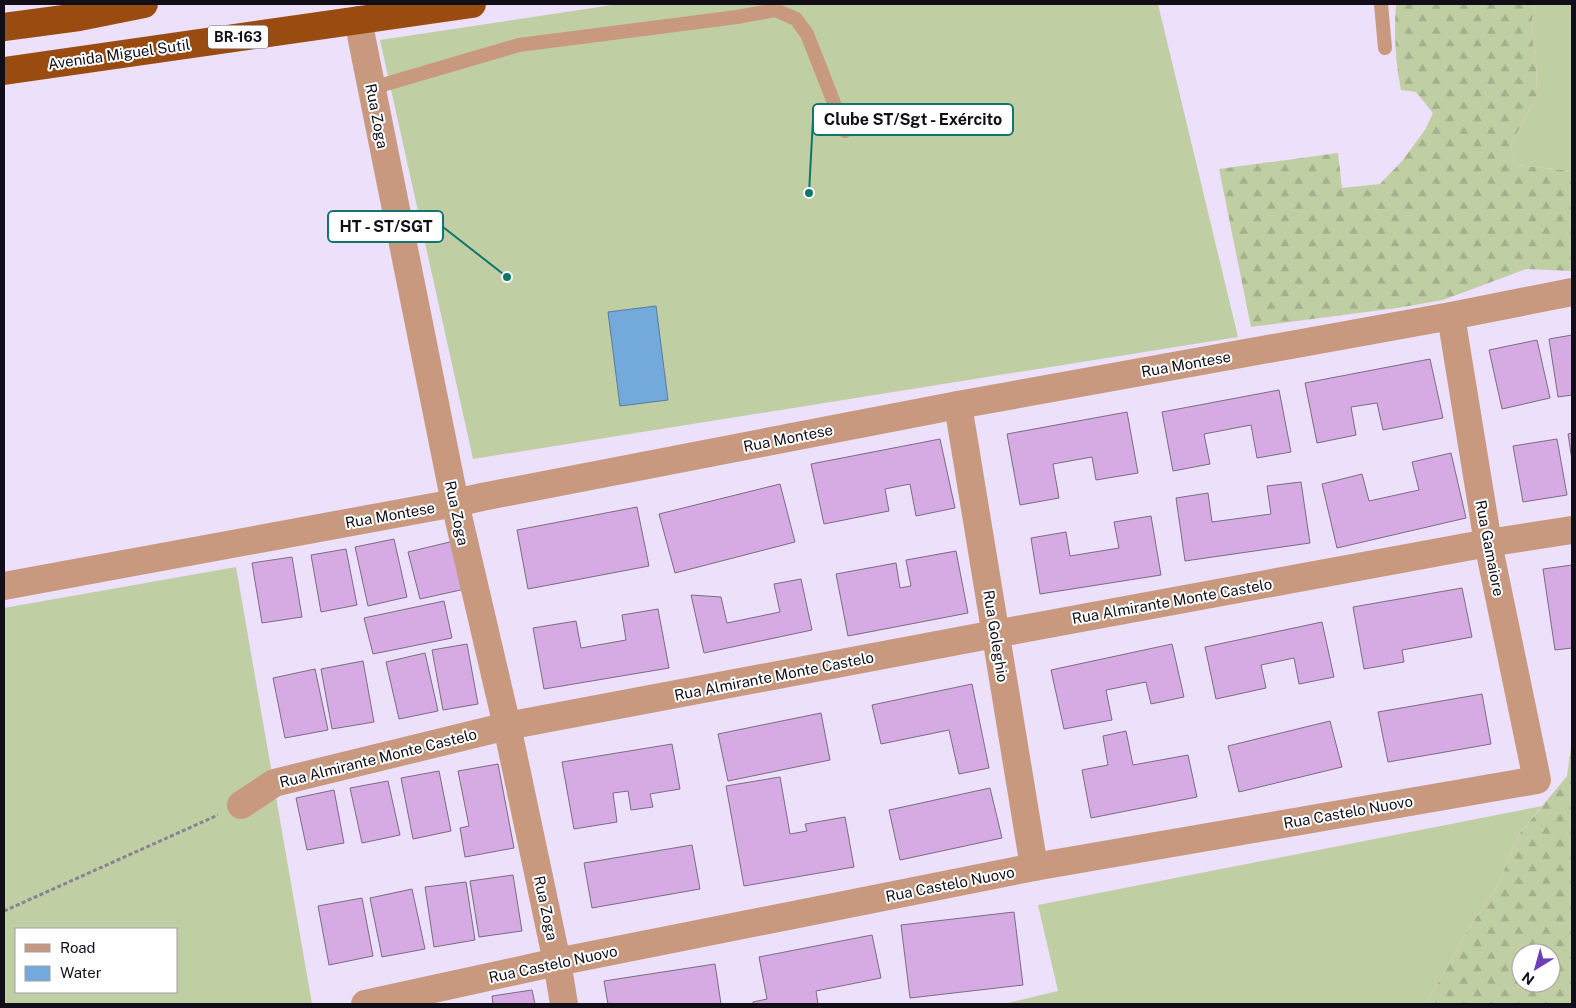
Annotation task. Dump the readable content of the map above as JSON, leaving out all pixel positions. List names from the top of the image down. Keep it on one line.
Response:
{"streets":{"highway":["BR-163","Avenida Miguel Sutil"],"street":["Rua Zoga","Rua Montese","Rua Gamaiore","Rua Almirante Monte Castelo","Rua Goleghio","Rua Castelo Nuovo"]},"crossings":[["Avenida Miguel Sutil","Rua Zoga"],["Rua Zoga","Rua Montese"],["Rua Zoga","Rua Almirante Monte Castelo"],["Rua Zoga","Rua Castelo Nuovo"],["Rua Montese","Rua Gamaiore"],["Rua Montese","Rua Goleghio"],["Rua Gamaiore","Rua Almirante Monte Castelo"],["Rua Gamaiore","Rua Castelo Nuovo"],["Rua Almirante Monte Castelo","Rua Goleghio"],["Rua Goleghio","Rua Castelo Nuovo"]],"places":["Clube ST/Sgt - Exército","HT - ST/SGT"],"legend":["Road","Water"],"north":"bottom left"}
